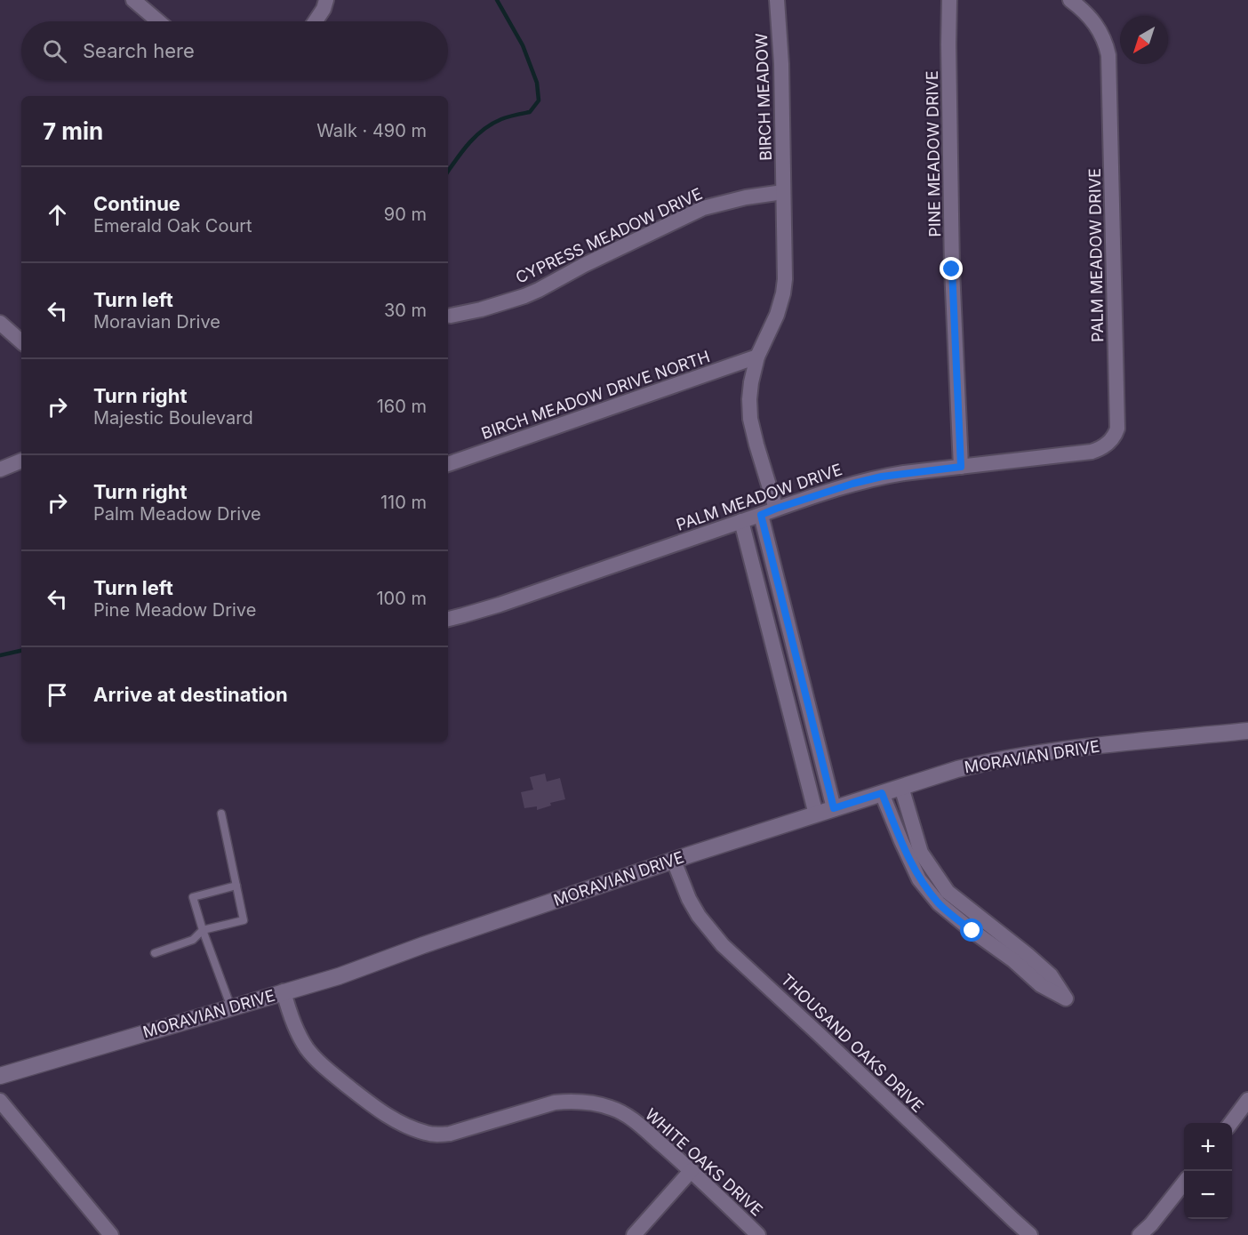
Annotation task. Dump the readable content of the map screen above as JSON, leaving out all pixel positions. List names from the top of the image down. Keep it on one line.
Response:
{"streets":{"street":["BIRCH MEADOW","PINE MEADOW DRIVE","CYPRESS MEADOW DRIVE","PALM MEADOW DRIVE","BIRCH MEADOW DRIVE NORTH","MORAVIAN DRIVE","THOUSAND OAKS DRIVE","WHITE OAKS DRIVE"]},"crossings":[["BIRCH MEADOW","CYPRESS MEADOW DRIVE"],["BIRCH MEADOW","PALM MEADOW DRIVE"],["BIRCH MEADOW","BIRCH MEADOW DRIVE NORTH"],["PINE MEADOW DRIVE","PALM MEADOW DRIVE"],["MORAVIAN DRIVE","THOUSAND OAKS DRIVE"],["MORAVIAN DRIVE","WHITE OAKS DRIVE"]],"north":"bottom left","page":{"search":"Search here","heading":["7 min","Walk · 490 m"],"list":[["Continue","Emerald Oak Court","90 m"],["Turn left","Moravian Drive","30 m"],["Turn right","Majestic Boulevard","160 m"],["Turn right","Palm Meadow Drive","110 m"],["Turn left","Pine Meadow Drive","100 m"],"Arrive at destination"],"map_buttons":["+","−"]}}
